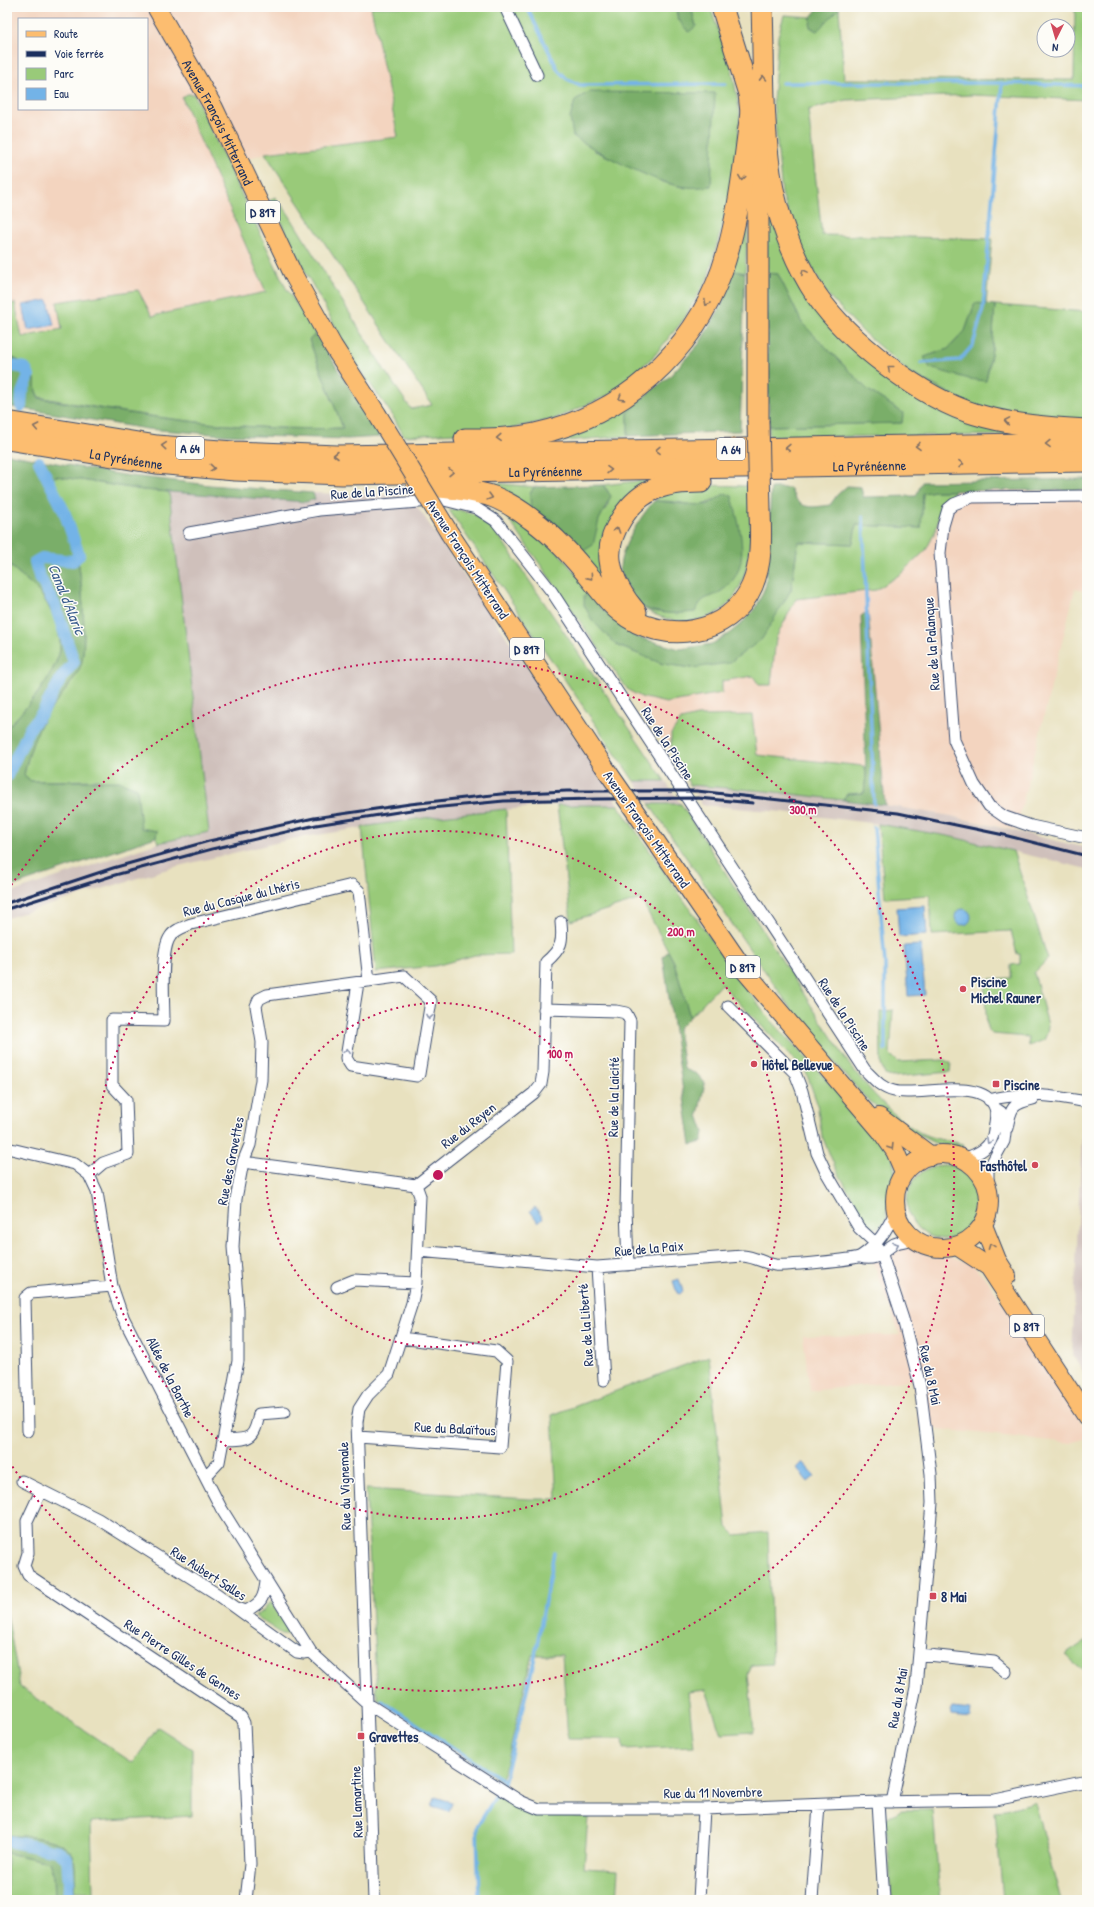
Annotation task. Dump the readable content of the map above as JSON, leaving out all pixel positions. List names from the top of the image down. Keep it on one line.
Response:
{"streets":{"highway":["A 64","La Pyrénéenne"],"main road":["Avenue François Mitterrand","D 817"],"street":["Rue de la Piscine","Rue de la Palanque","Rue du Casque du Lhéris","Rue de la Laicité","Rue du Reyen","Rue des Gravettes","Rue de la Paix","Rue de la Liberté","Rue du 8 Mai","Allée de la Barthe","Rue du Balaïtous","Rue du Vignemale","Rue Aubert Salles","Rue Pierre Gilles de Gennes","Rue du 11 Novembre","Rue Lamartine"]},"crossings":[["Avenue François Mitterrand","D 817"],["Rue du Casque du Lhéris","Rue des Gravettes"],["Rue du Casque du Lhéris","Allée de la Barthe"],["Rue de la Laicité","Rue du Reyen"],["Rue de la Laicité","Rue de la Paix"],["Rue du Reyen","Rue du Vignemale"],["Rue des Gravettes","Allée de la Barthe"],["Rue de la Paix","Rue de la Liberté"],["Rue de la Paix","Rue du 8 Mai"],["Rue de la Paix","Rue du Vignemale"],["Rue du 8 Mai","Rue du 11 Novembre"],["Allée de la Barthe","Rue Aubert Salles"],["Rue du Balaïtous","Rue du Vignemale"],["Rue du Vignemale","Rue du 11 Novembre"],["Rue du Vignemale","Rue Lamartine"],["Rue Aubert Salles","Rue Pierre Gilles de Gennes"],["Rue du 11 Novembre","Rue Lamartine"]],"water":["Canal d'Alaric"],"places":{"other":["Piscine Michel Rauner","Hôtel Bellevue","Fasthôtel"],"transit":["Piscine","8 Mai","Gravettes"]},"legend":["Route","Voie ferrée","Parc","Eau"],"north":"bottom","rings":["300 m","200 m","100 m"]}
